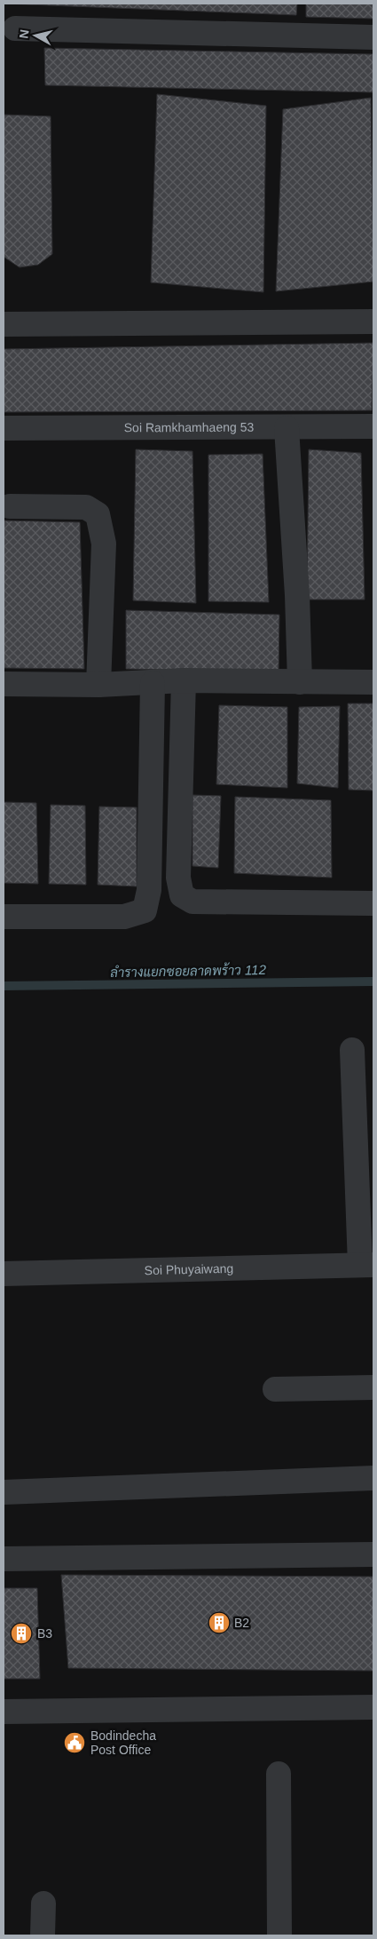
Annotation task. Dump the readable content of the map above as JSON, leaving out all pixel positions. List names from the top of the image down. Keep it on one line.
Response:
{"streets":{"street":["Soi Ramkhamhaeng 53","Soi Phuyaiwang"]},"water":["ลำรางแยกซอยลาดพร้าว 112"],"places":{"building":["B2","B3"],"public building":["Bodindecha Post Office"]},"north":"left"}
